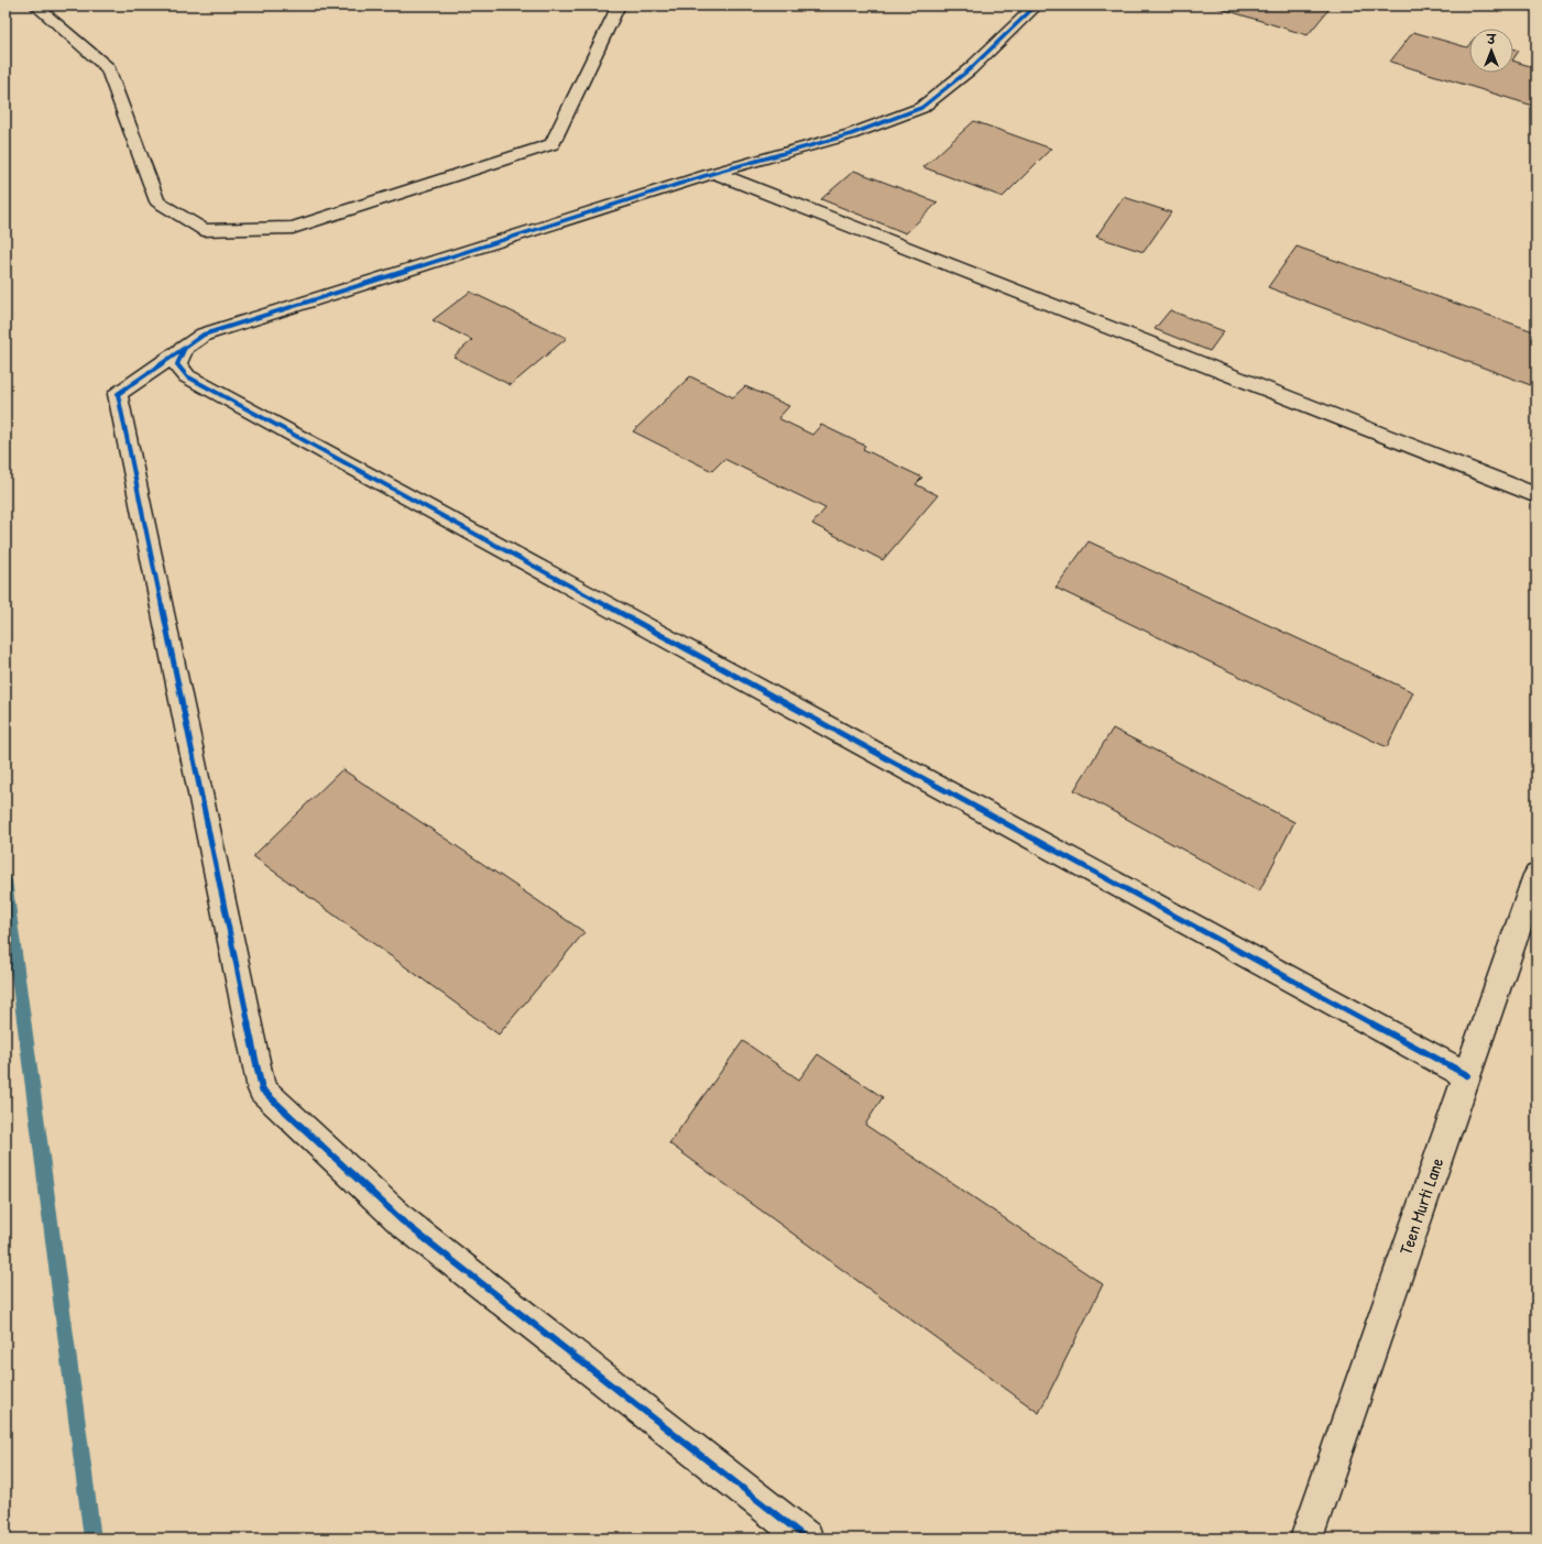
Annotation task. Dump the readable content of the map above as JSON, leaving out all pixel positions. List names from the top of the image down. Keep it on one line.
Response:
{"streets":{"street":["Teen Murti Lane"]},"north":"top"}
